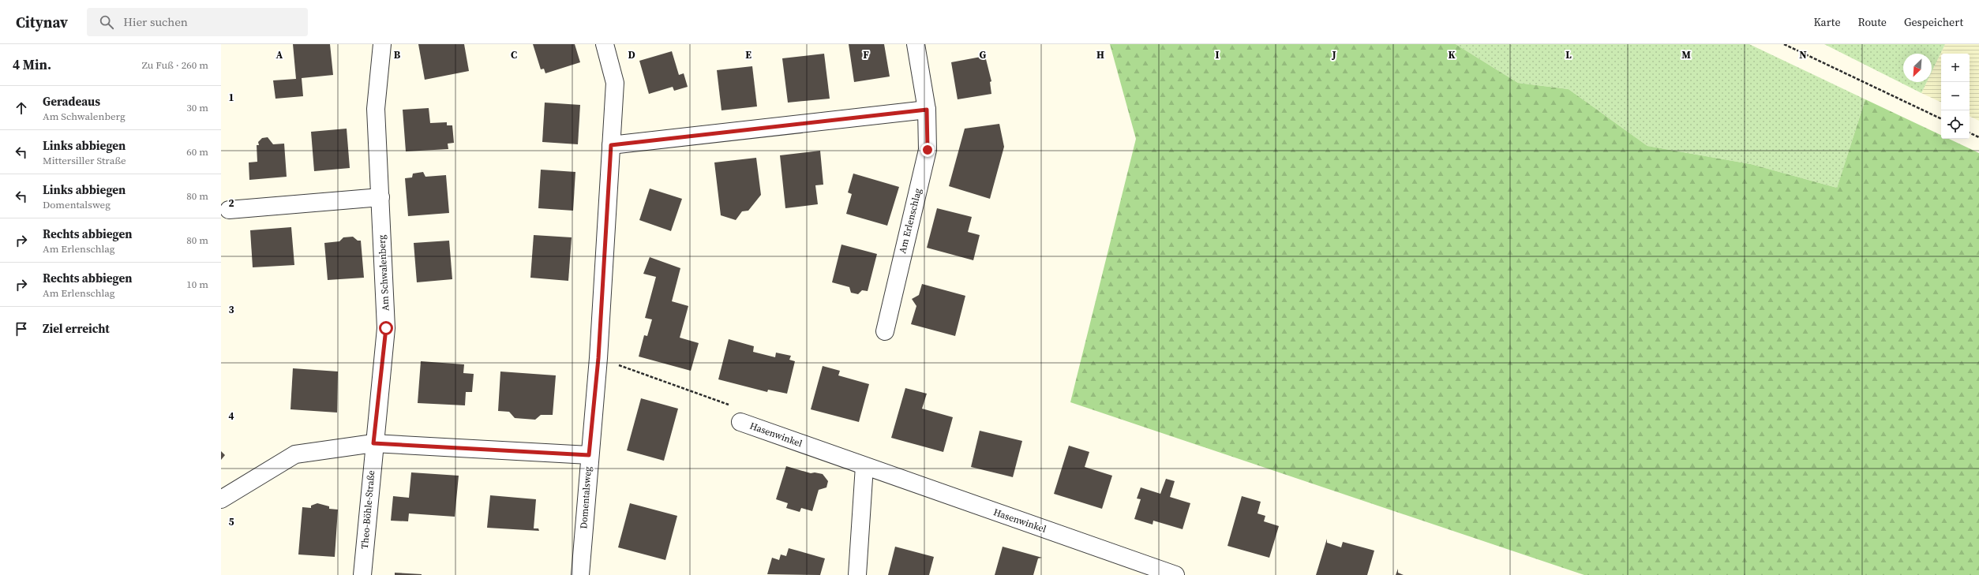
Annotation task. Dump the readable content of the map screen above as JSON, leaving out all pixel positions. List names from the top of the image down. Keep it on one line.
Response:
{"streets":{"street":["Am Erlenschlag","Am Schwalenberg","Hasenwinkel","Domentalsweg","Theo-Böhle-Straße"]},"crossings":[["Am Schwalenberg","Theo-Böhle-Straße"]],"north":"bottom left","page":{"header":"Citynav","search":"Hier suchen","nav":["Karte","Route","Gespeichert"],"heading":["4 Min.","Zu Fuß · 260 m"],"map_buttons":["+","−"],"list":[["Geradeaus","Am Schwalenberg","30 m"],["Links abbiegen","Mittersiller Straße","60 m"],["Links abbiegen","Domentalsweg","80 m"],["Rechts abbiegen","Am Erlenschlag","80 m"],["Rechts abbiegen","Am Erlenschlag","10 m"],"Ziel erreicht"]},"grid":{"columns":["A","B","C","D","E","F","G","H","I","J","K","L","M","N"],"rows":["1","2","3","4","5"]}}
